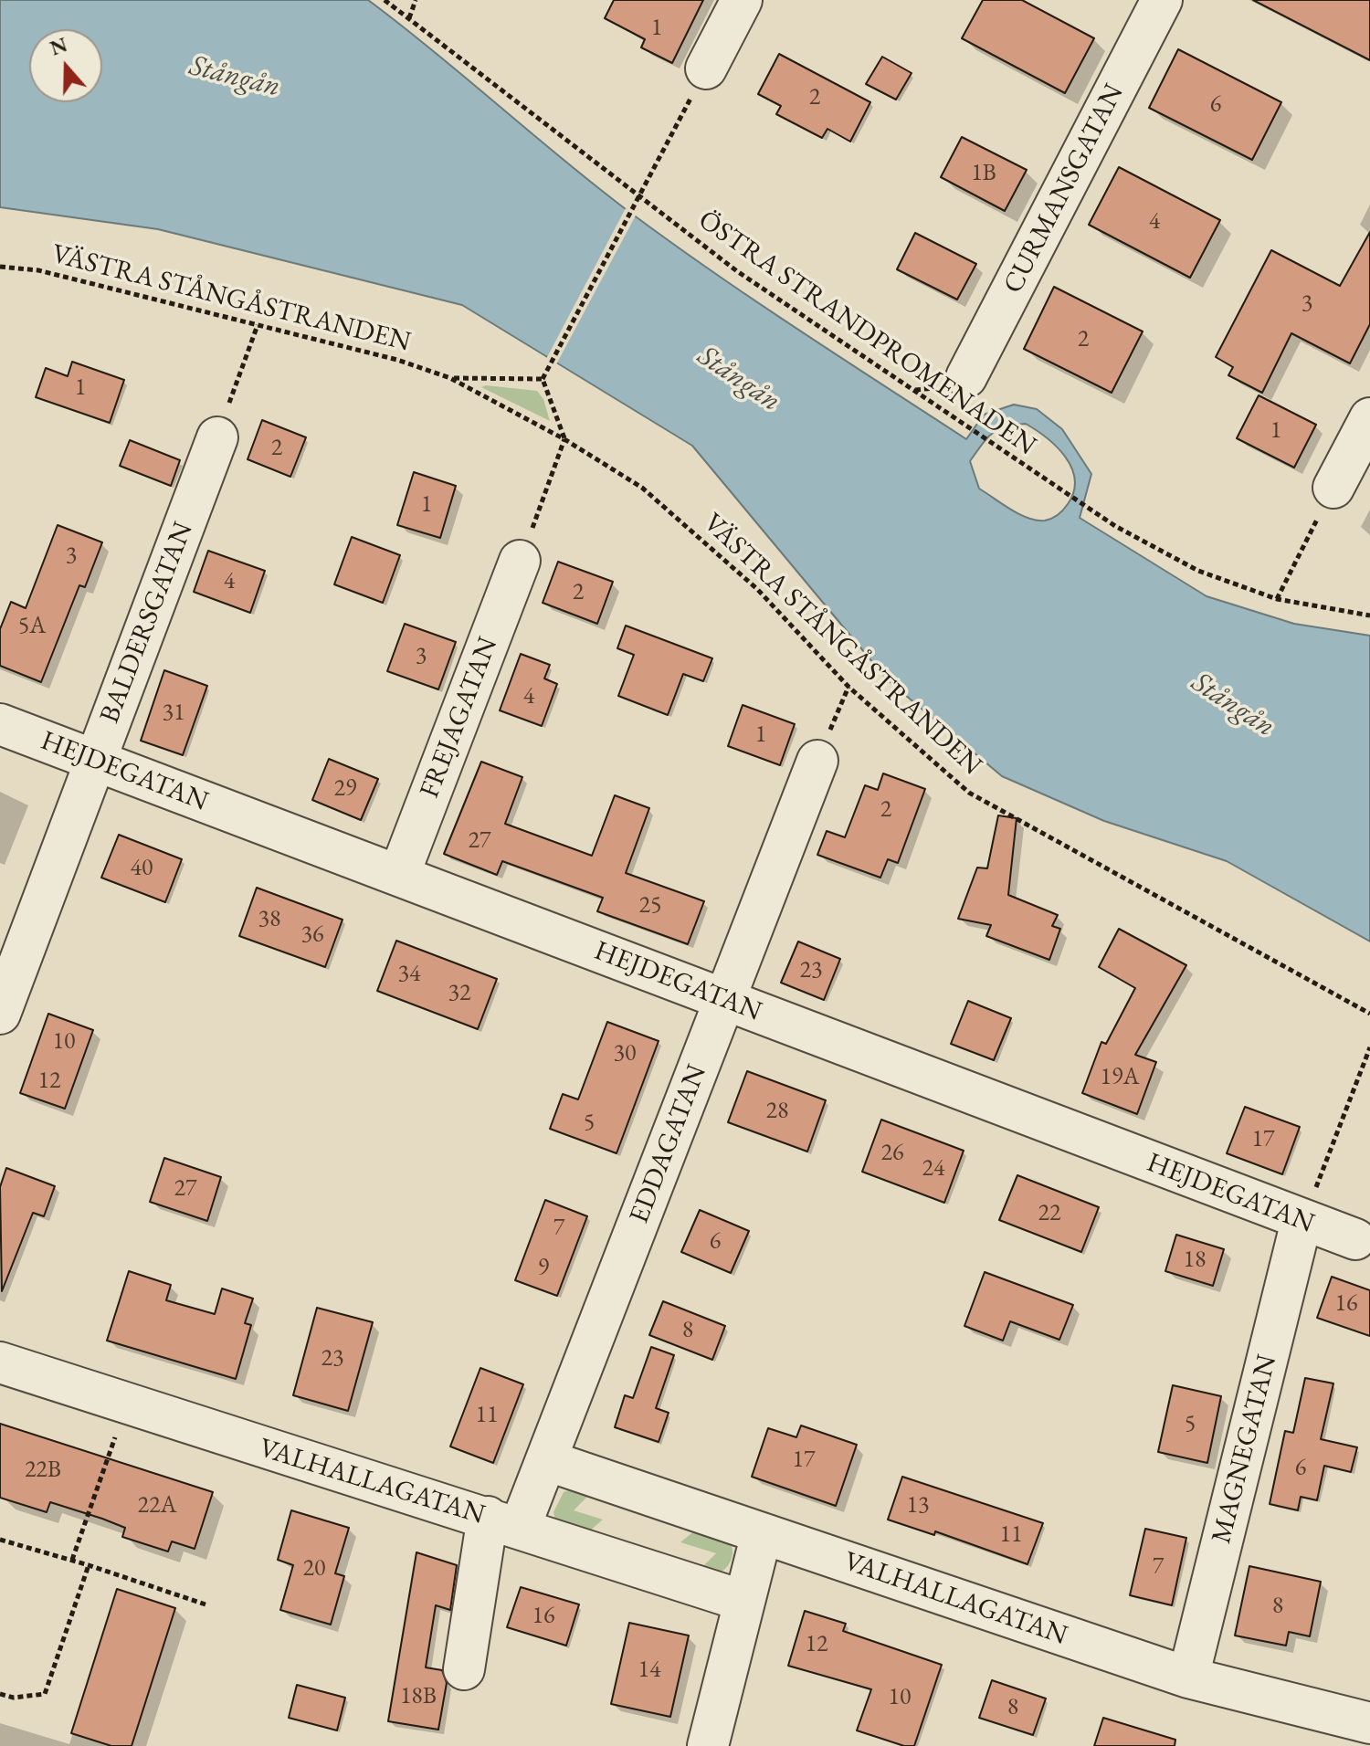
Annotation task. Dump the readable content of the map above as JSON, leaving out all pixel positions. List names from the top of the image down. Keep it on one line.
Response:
{"streets":{"street":["CURMANSGATAN","BALDERSGATAN","FREJAGATAN","HEJDEGATAN","EDDAGATAN","MAGNEGATAN","VALHALLAGATAN"],"path":["VÄSTRA STÅNGÅSTRANDEN","ÖSTRA STRANDPROMENADEN"]},"crossings":[["BALDERSGATAN","HEJDEGATAN"],["FREJAGATAN","HEJDEGATAN"],["HEJDEGATAN","EDDAGATAN"],["HEJDEGATAN","MAGNEGATAN"],["EDDAGATAN","VALHALLAGATAN"],["MAGNEGATAN","VALHALLAGATAN"]],"water":["Stångån"],"house_numbers":["1","2","6","1B","4","3","2","1","1","2","1","3","4","2","5A","3","4","31","1","29","2","27","40","25","38","36","23","34","32","10","30","19A","12","28","5","17","26","24","27","22","7","6","18","9","16","8","23","11","5","17","6","22B","22A","13","11","7","20","8","16","12","14","18B","10","8"],"north":"top"}
